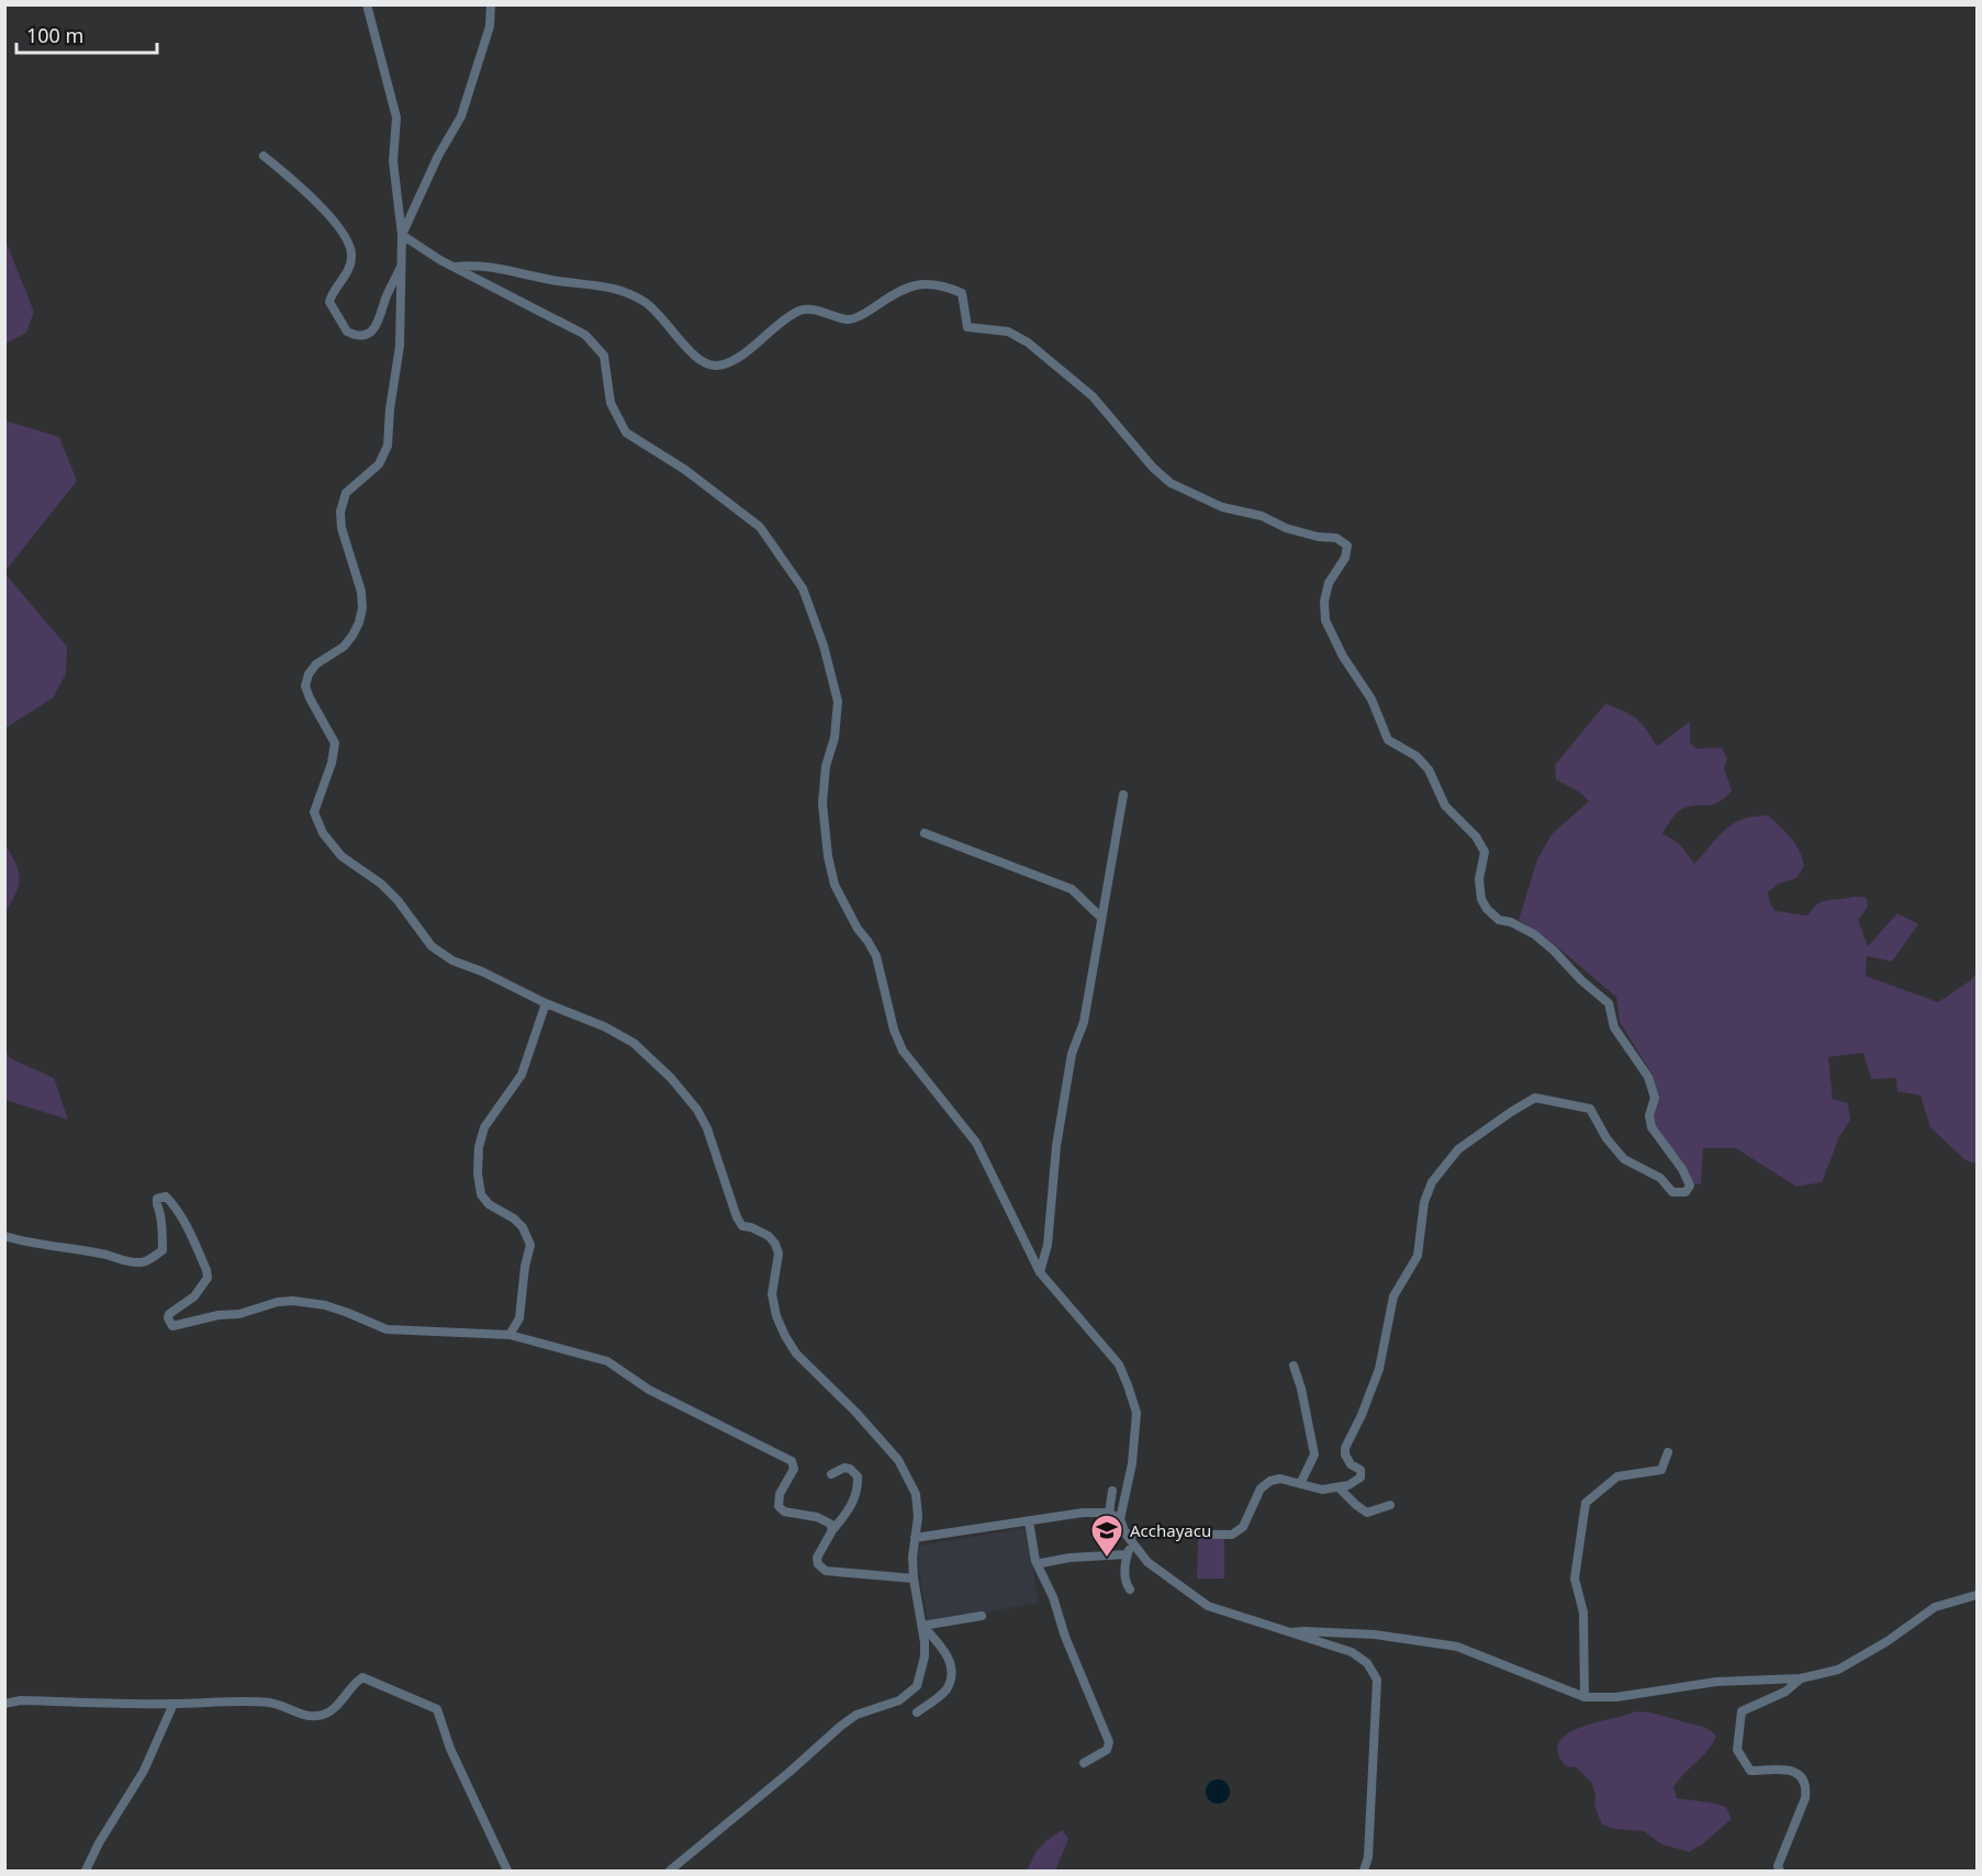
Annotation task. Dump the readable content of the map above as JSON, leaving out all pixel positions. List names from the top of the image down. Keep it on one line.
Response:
{"places":{"school or university":["Acchayacu"]},"scale_bar":"100 m"}
